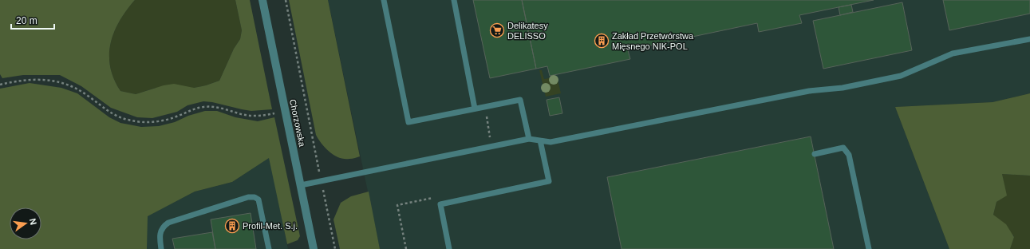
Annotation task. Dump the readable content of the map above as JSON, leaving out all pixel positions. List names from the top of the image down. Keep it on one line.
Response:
{"streets":{"street":["Chorzowska"]},"places":{"supermarket":["Delikatesy DELISSO"],"building":["Zakład Przetwórstwa Mięsnego NIK-POL","Profil-Met. S.j."]},"scale_bar":"20 m","north":"right"}
